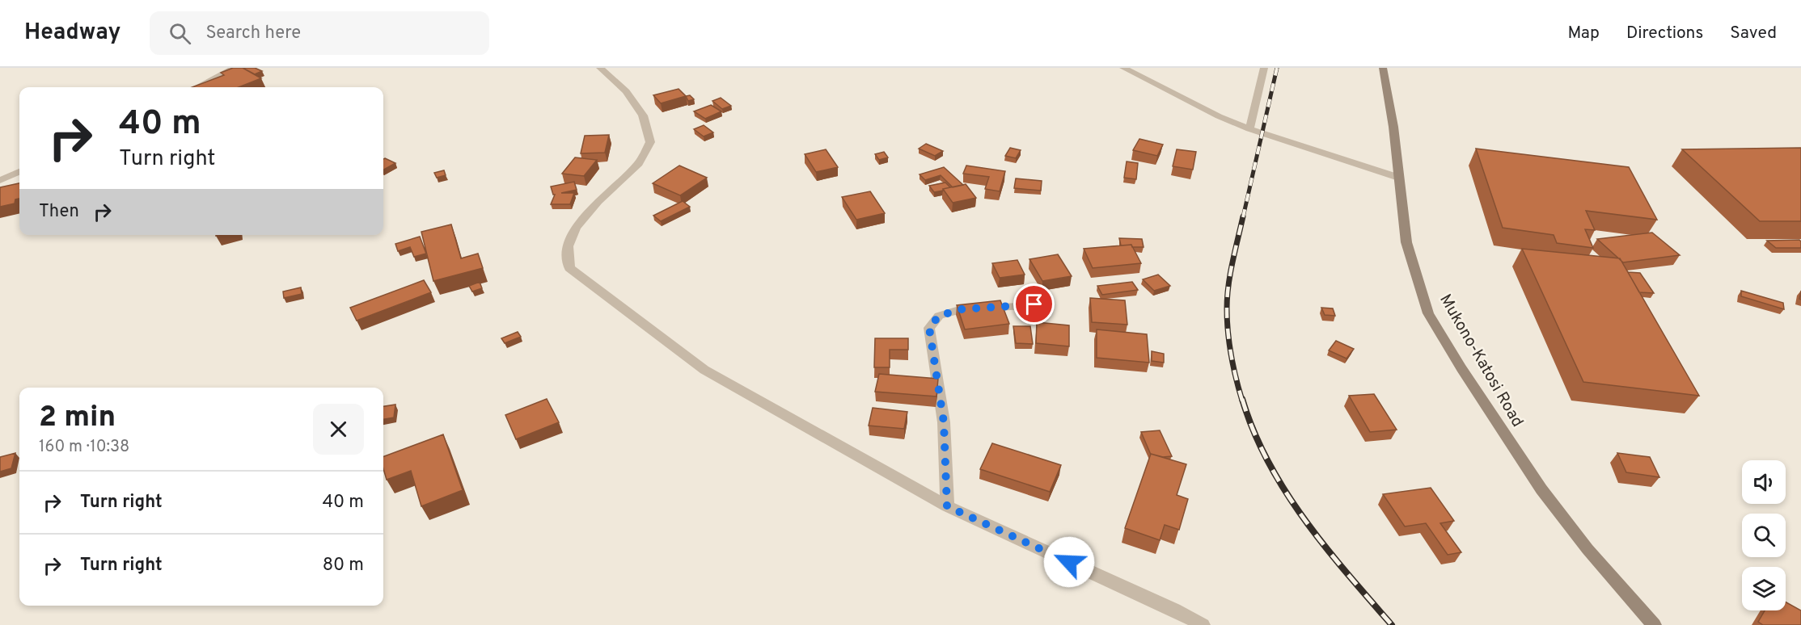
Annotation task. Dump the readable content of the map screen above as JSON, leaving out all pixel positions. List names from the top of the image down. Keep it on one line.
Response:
{"streets":{"main road":["Mukono-Katosi Road"]},"page":{"header":"Headway","search":"Search here","nav":["Map","Directions","Saved"],"turn":["40 m","Turn right"],"then":"Then","heading":["2 min","160 m · 10:38"],"list":[{"name":"Turn right","value":"40 m"},{"name":"Turn right","value":"80 m"}]}}
